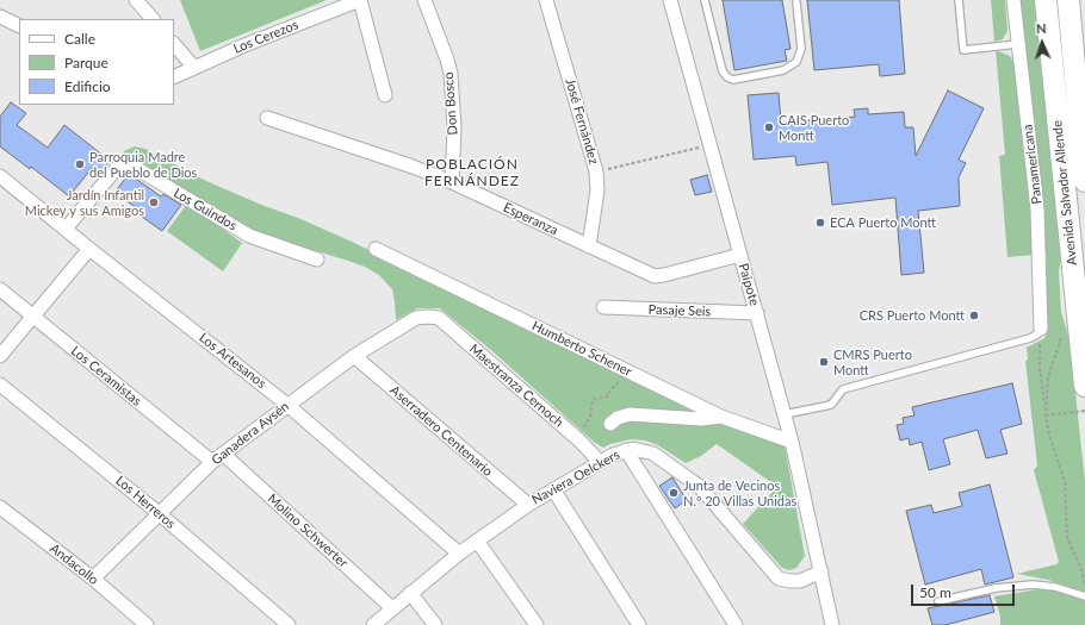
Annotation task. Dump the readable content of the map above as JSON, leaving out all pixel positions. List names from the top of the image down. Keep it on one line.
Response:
{"streets":{"highway":["Avenida Salvador Allende"],"street":["Los Cerezos","Don Bosco","José Fernández","Panamericana","Los Guindos","Esperanza","Paipote","Pasaje Seis","Humberto Schener","Los Artesanos","Los Ceramistas","Maestranza Cernoch","Aserradero Centenario","Ganadera Aysén","Naviera Oelckers","Los Herreros","Molino Schwerter","Andacollo"]},"crossings":[["Don Bosco","Esperanza"],["José Fernández","Esperanza"],["Los Guindos","Los Artesanos"],["Esperanza","Paipote"],["Paipote","Pasaje Seis"],["Paipote","Humberto Schener"],["Paipote","Naviera Oelckers"],["Los Artesanos","Ganadera Aysén"],["Los Artesanos","Naviera Oelckers"],["Los Ceramistas","Ganadera Aysén"],["Maestranza Cernoch","Ganadera Aysén"],["Maestranza Cernoch","Naviera Oelckers"],["Aserradero Centenario","Ganadera Aysén"],["Aserradero Centenario","Naviera Oelckers"],["Ganadera Aysén","Los Herreros"],["Ganadera Aysén","Molino Schwerter"],["Ganadera Aysén","Andacollo"],["Naviera Oelckers","Molino Schwerter"]],"districts":["POBLACIÓN FERNÁNDEZ"],"places":["CAIS Puerto Montt","Parroquia Madre del Pueblo de Dios","Jardín Infantil Mickey y sus Amigos","ECA Puerto Montt","CRS Puerto Montt","CMRS Puerto Montt","Junta de Vecinos N.º 20 Villas Unidas"],"legend":["Calle","Parque","Edificio"],"scale_bar":"50 m","north":"top"}
